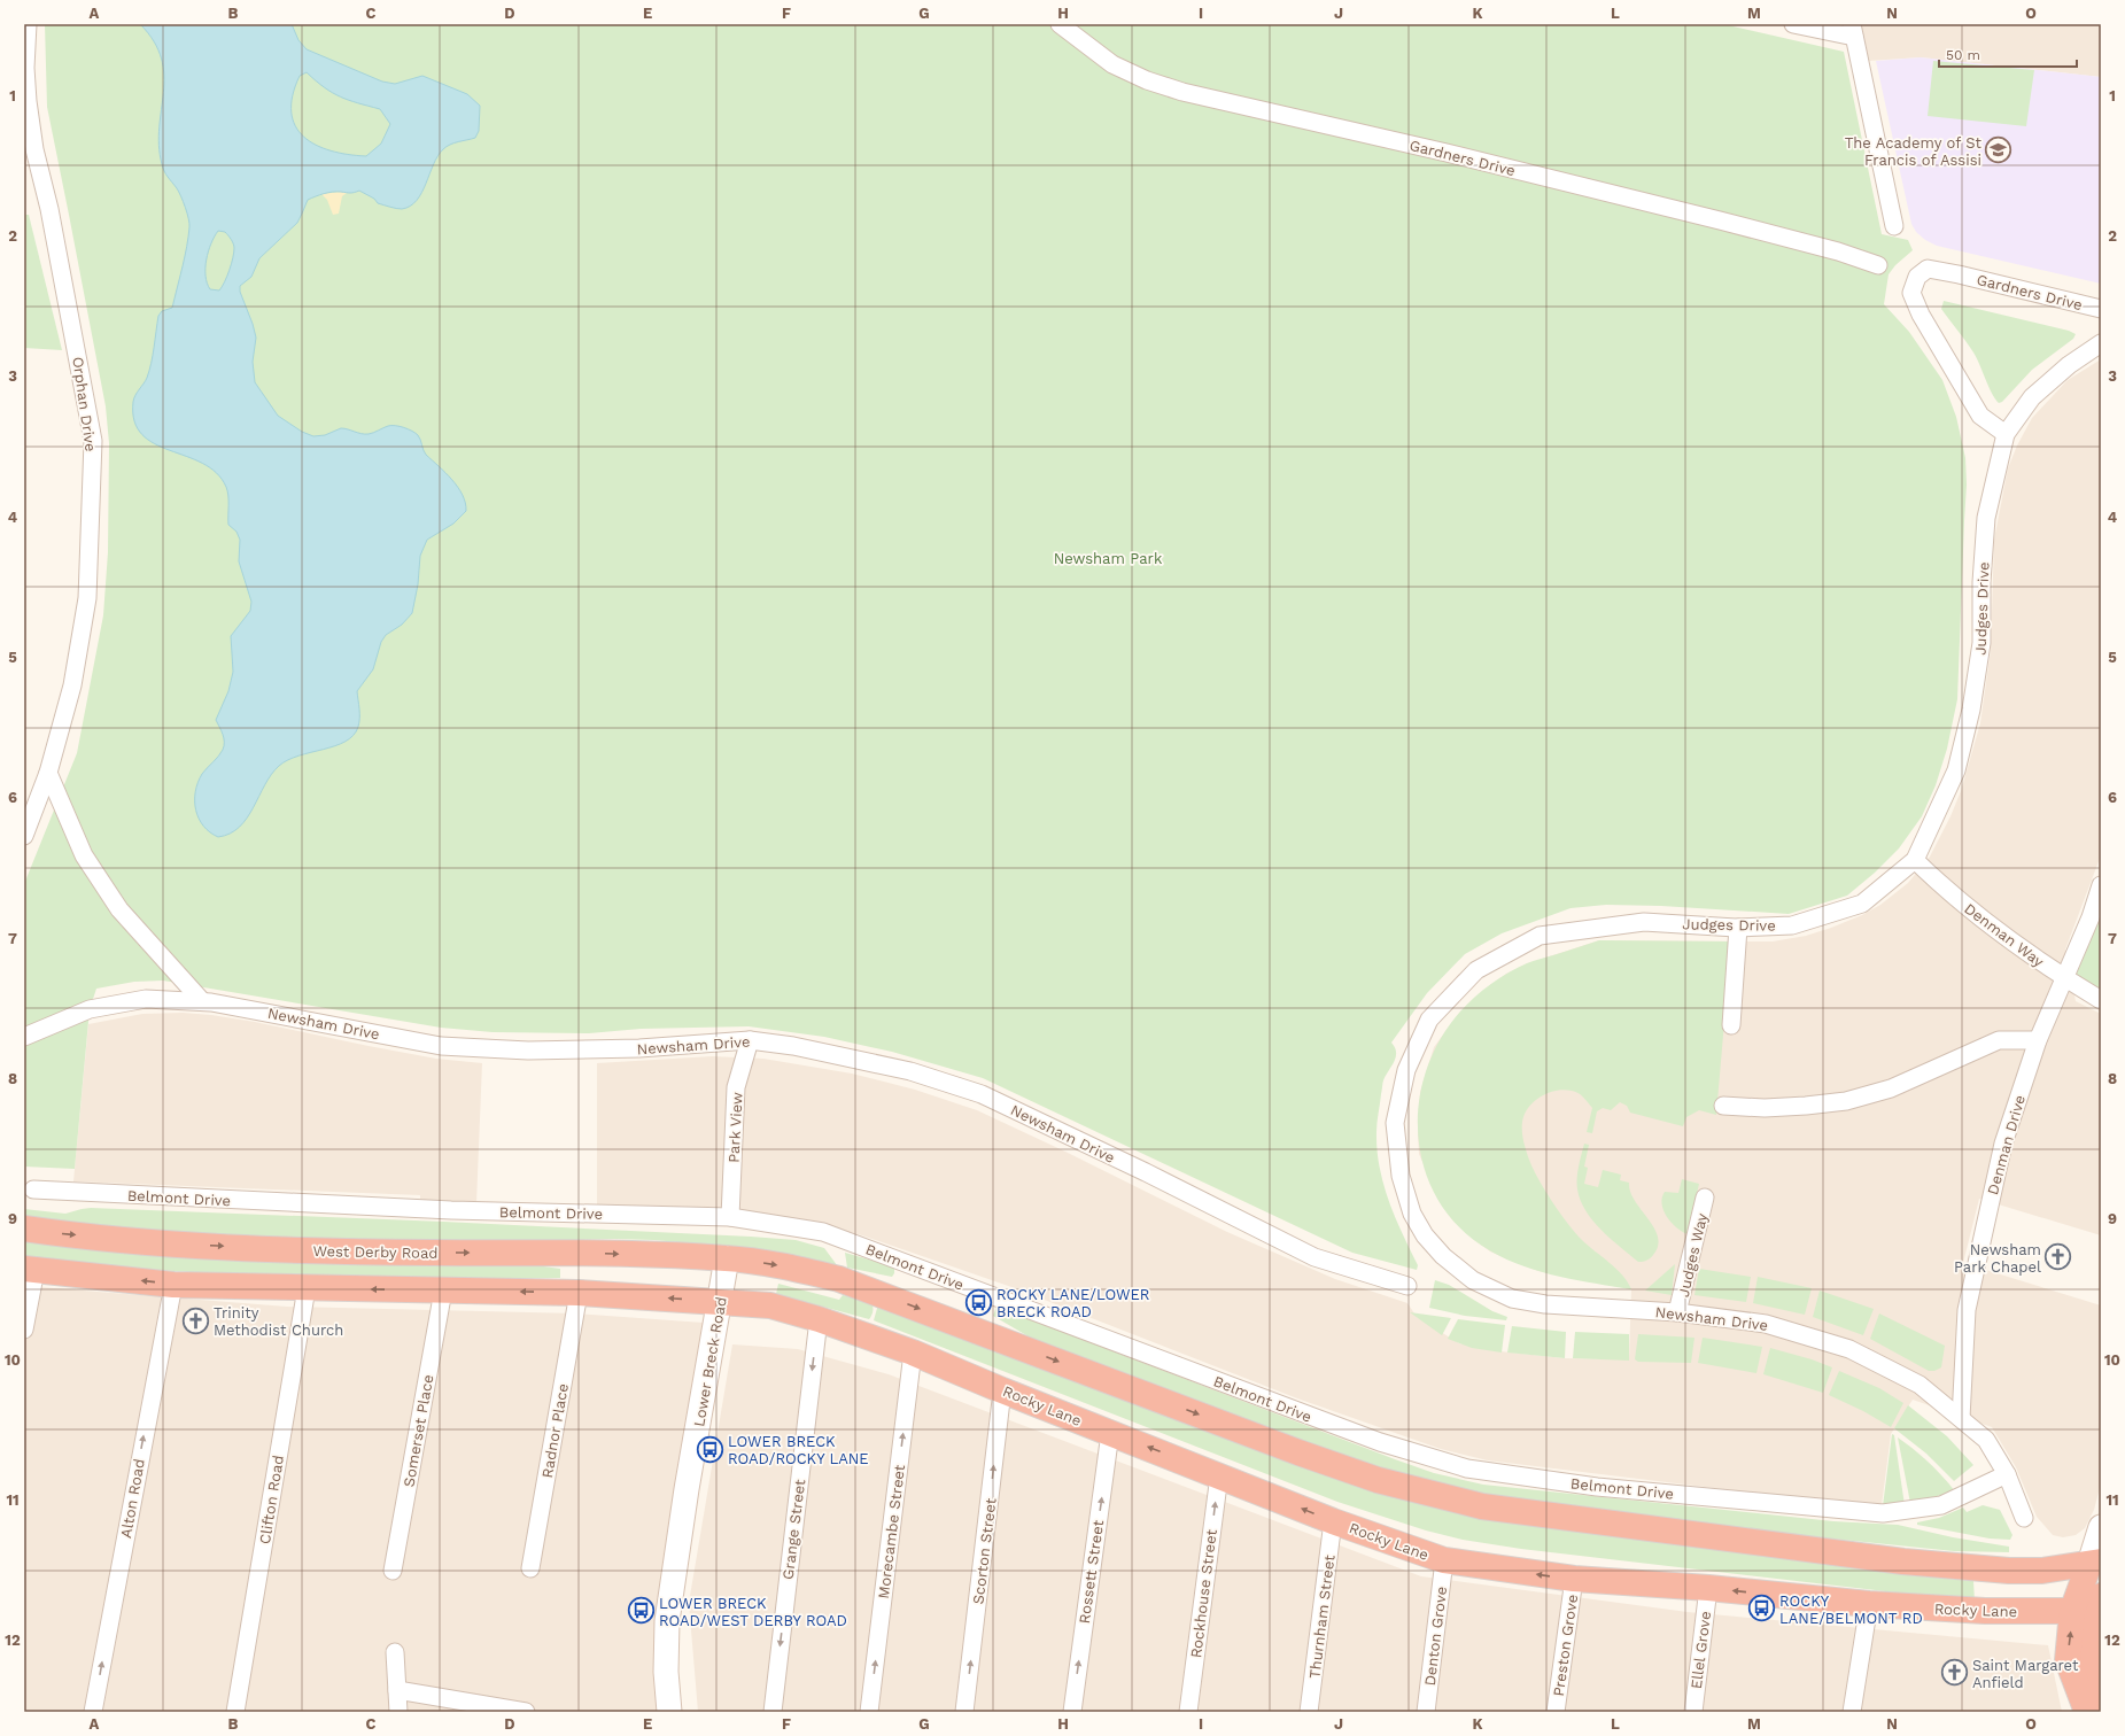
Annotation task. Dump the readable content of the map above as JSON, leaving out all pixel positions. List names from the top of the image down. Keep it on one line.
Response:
{"streets":{"highway":["West Derby Road","Rocky Lane"],"street":["Gardners Drive","Orphan Drive","Judges Drive","Denman Way","Newsham Drive","Park View","Denman Drive","Belmont Drive","Judges Way","Lower Breck Road","Somerset Place","Radnor Place","Alton Road","Clifton Road","Grange Street","Morecambe Street","Scorton Street","Rossett Street","Rockhouse Street","Thurnham Street","Denton Grove","Preston Grove","Ellel Grove"]},"crossings":[["Gardners Drive","Judges Drive"],["Judges Drive","Denman Way"],["Judges Drive","Newsham Drive"],["Denman Way","Denman Drive"],["Newsham Drive","Park View"],["Newsham Drive","Denman Drive"],["Newsham Drive","Belmont Drive"],["Newsham Drive","Judges Way"],["Park View","Belmont Drive"],["West Derby Road","Lower Breck Road"],["Lower Breck Road","Rocky Lane"],["Rocky Lane","Grange Street"],["Rocky Lane","Morecambe Street"],["Rocky Lane","Scorton Street"],["Rocky Lane","Rossett Street"],["Rocky Lane","Rockhouse Street"],["Rocky Lane","Thurnham Street"],["Rocky Lane","Denton Grove"],["Rocky Lane","Preston Grove"],["Rocky Lane","Ellel Grove"]],"one_way":["Alton Road","Grange Street","Morecambe Street","Scorton Street","Rossett Street","Rockhouse Street"],"parks":["Newsham Park"],"places":{"school or university":["The Academy of St Francis of Assisi"],"church":["Newsham Park Chapel","Trinity Methodist Church","Saint Margaret Anfield"],"bus stop":["ROCKY LANE/LOWER BRECK ROAD","LOWER BRECK ROAD/ROCKY LANE","ROCKY LANE/BELMONT RD","LOWER BRECK ROAD/WEST DERBY ROAD"]},"scale_bar":"50 m","grid":{"columns":["A","B","C","D","E","F","G","H","I","J","K","L","M","N","O"],"rows":["1","2","3","4","5","6","7","8","9","10","11","12"]}}
